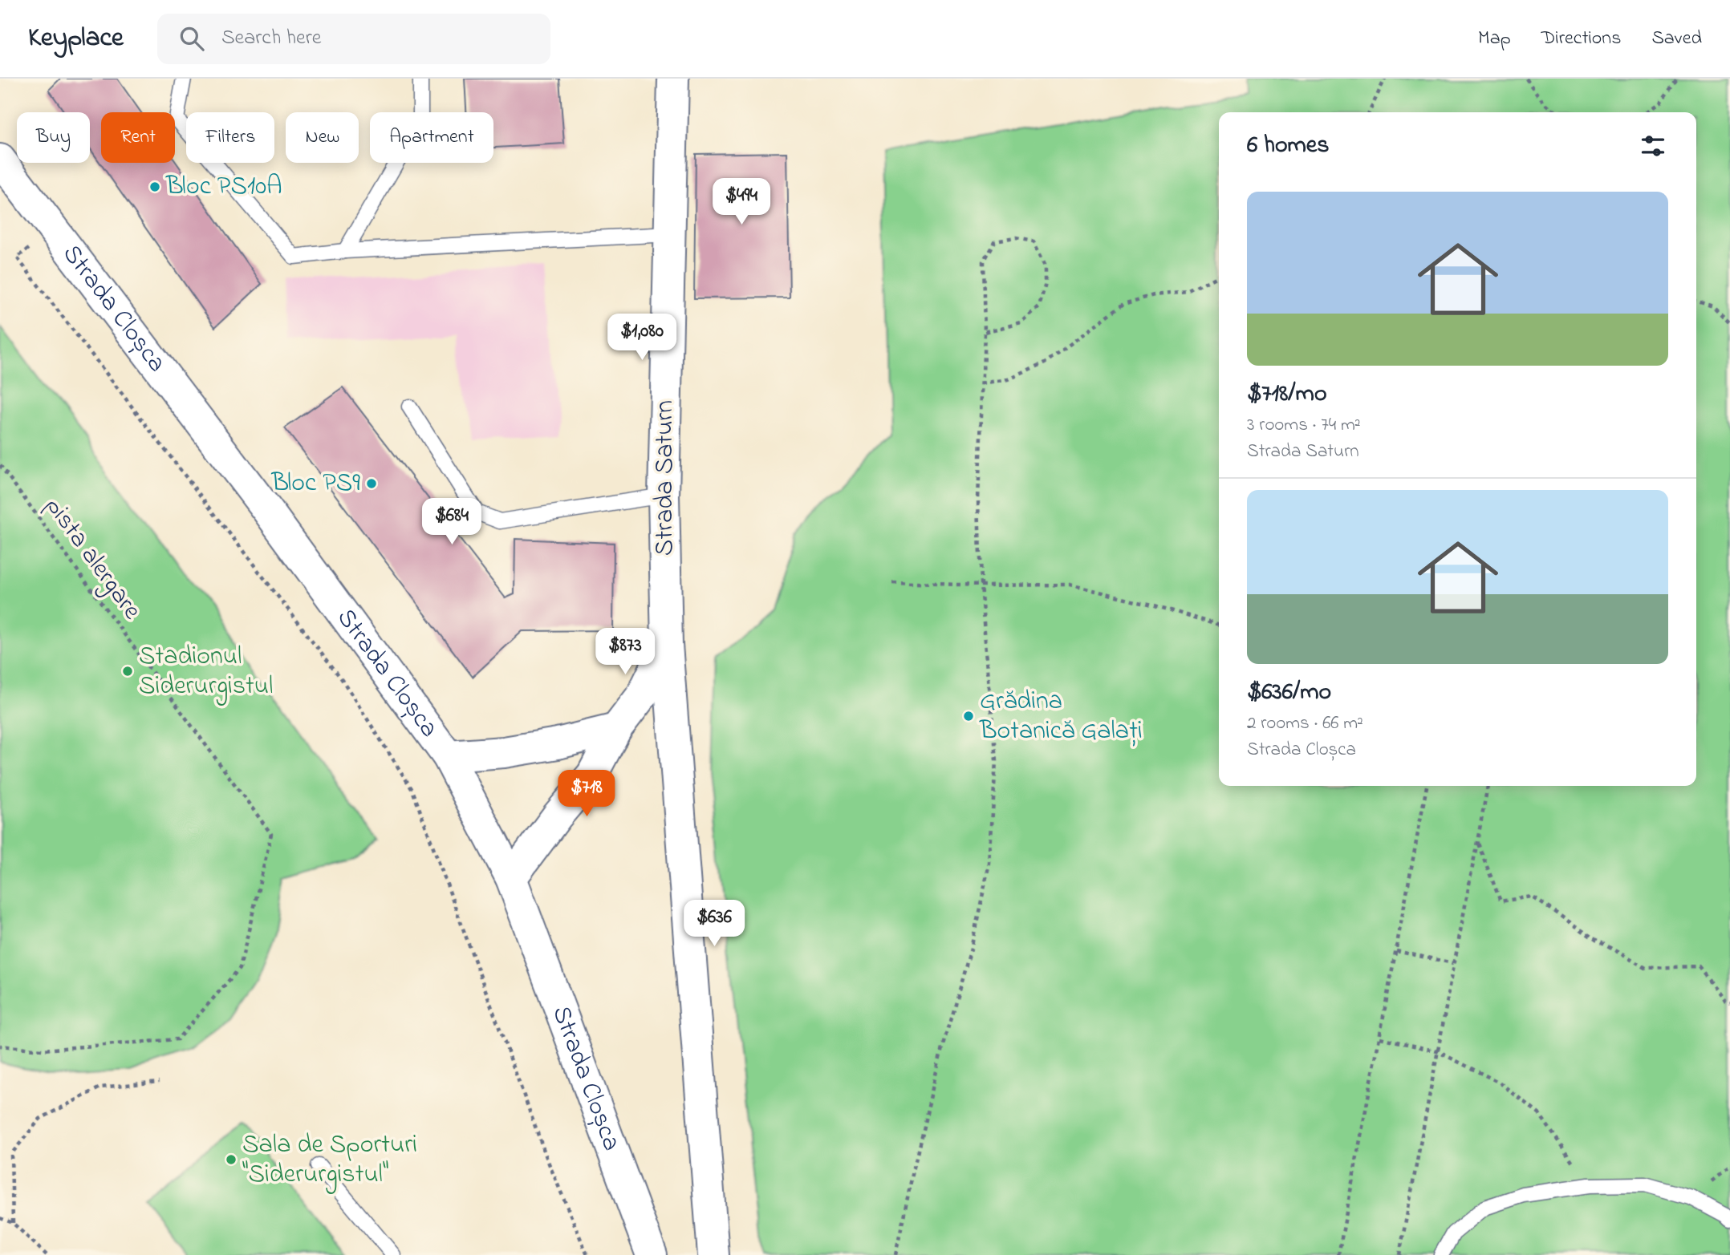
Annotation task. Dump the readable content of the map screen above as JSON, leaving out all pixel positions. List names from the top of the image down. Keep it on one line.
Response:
{"streets":{"street":["Strada Cloșca","Strada Saturn"],"path":["pista alergare"]},"crossings":[["Strada Cloșca","Strada Saturn"]],"places":["Bloc PS10A","Bloc PS9","Stadionul Siderurgistul","Grădina Botanică Galați","Sala de Sporturi \"Siderurgistul\""],"page":{"header":"Keyplace","search":"Search here","nav":["Map","Directions","Saved"],"chip":["Buy","Rent","Filters","New","Apartment"],"heading":"6 homes","price":["$494","$1,080","$684","$873","$718","$636"],"list":[{"name":"$718/mo","note":"3 rooms · 74 m² · Strada Saturn"},{"name":"$636/mo","note":"2 rooms · 66 m² · Strada Cloșca"}]}}
